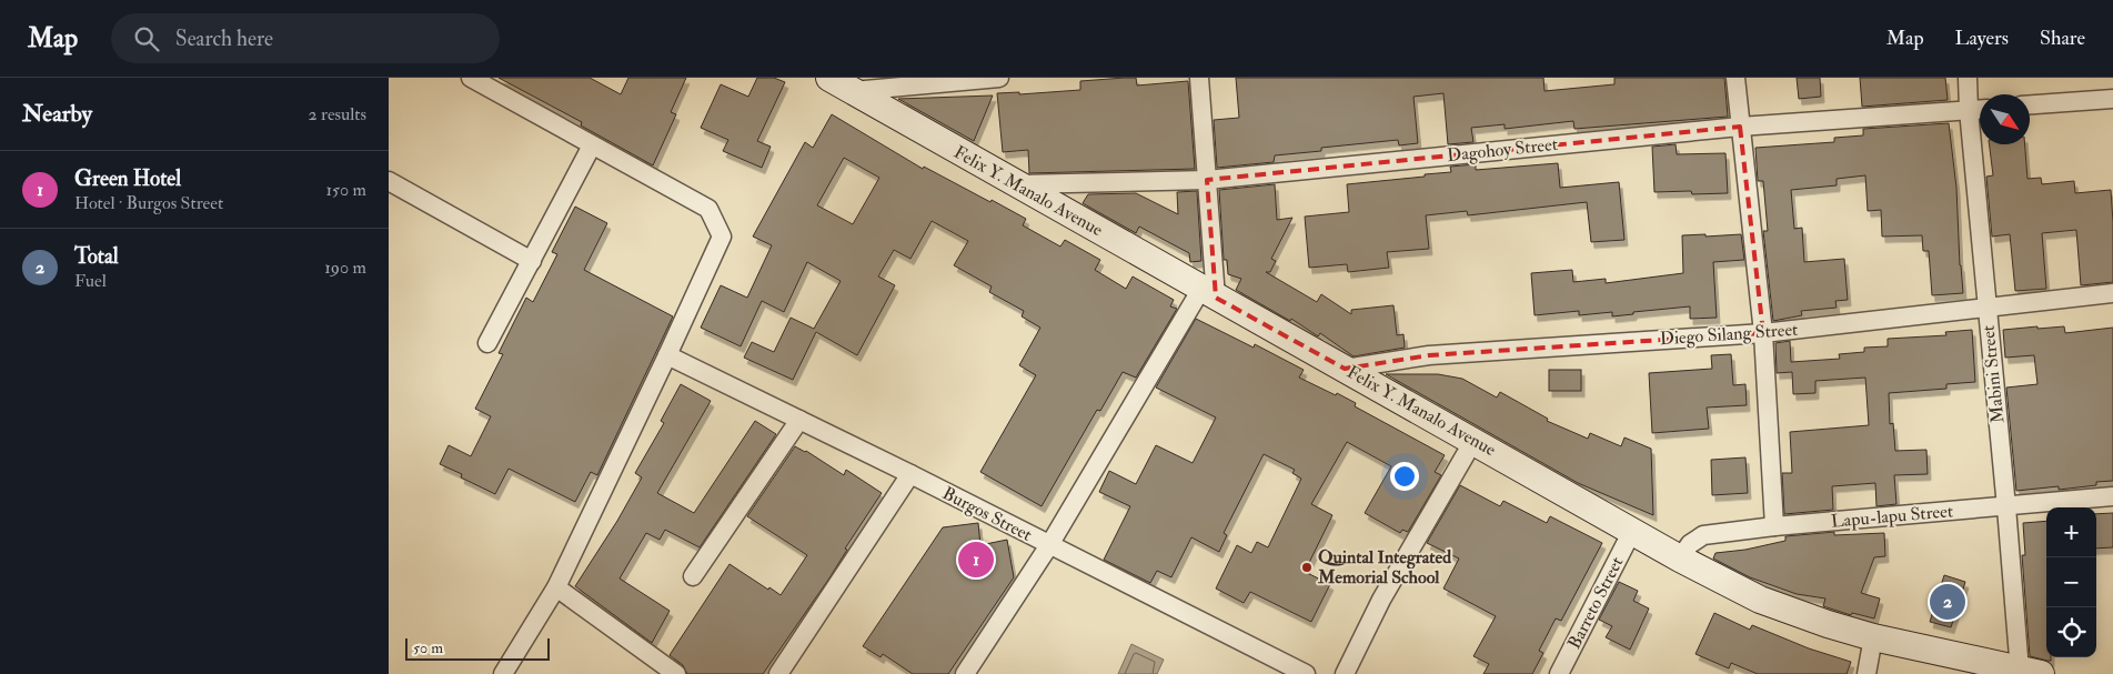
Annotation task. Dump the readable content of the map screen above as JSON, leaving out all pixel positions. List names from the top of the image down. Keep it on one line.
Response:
{"streets":{"main road":["Felix Y. Manalo Avenue"],"street":["Dagohoy Street","Diego Silang Street","Mabini Street","Burgos Street","Lapu-lapu Street","Barreto Street"]},"crossings":[["Dagohoy Street","Felix Y. Manalo Avenue"],["Dagohoy Street","Mabini Street"],["Felix Y. Manalo Avenue","Diego Silang Street"],["Felix Y. Manalo Avenue","Mabini Street"],["Felix Y. Manalo Avenue","Lapu-lapu Street"],["Felix Y. Manalo Avenue","Barreto Street"],["Diego Silang Street","Mabini Street"],["Mabini Street","Lapu-lapu Street"]],"places":["Quintal Integrated Memorial School"],"scale_bar":"50 m","north":"bottom right","page":{"header":"Map","search":"Search here","nav":["Map","Layers","Share"],"heading":["Nearby","2 results"],"list":[{"mark":"1","name":"Green Hotel","note":"Hotel · Burgos Street","value":"150 m"},{"mark":"2","name":"Total","note":"Fuel","value":"190 m"}],"map_buttons":["+","−"],"pins":["1","2"],"scale":"50 m"}}
